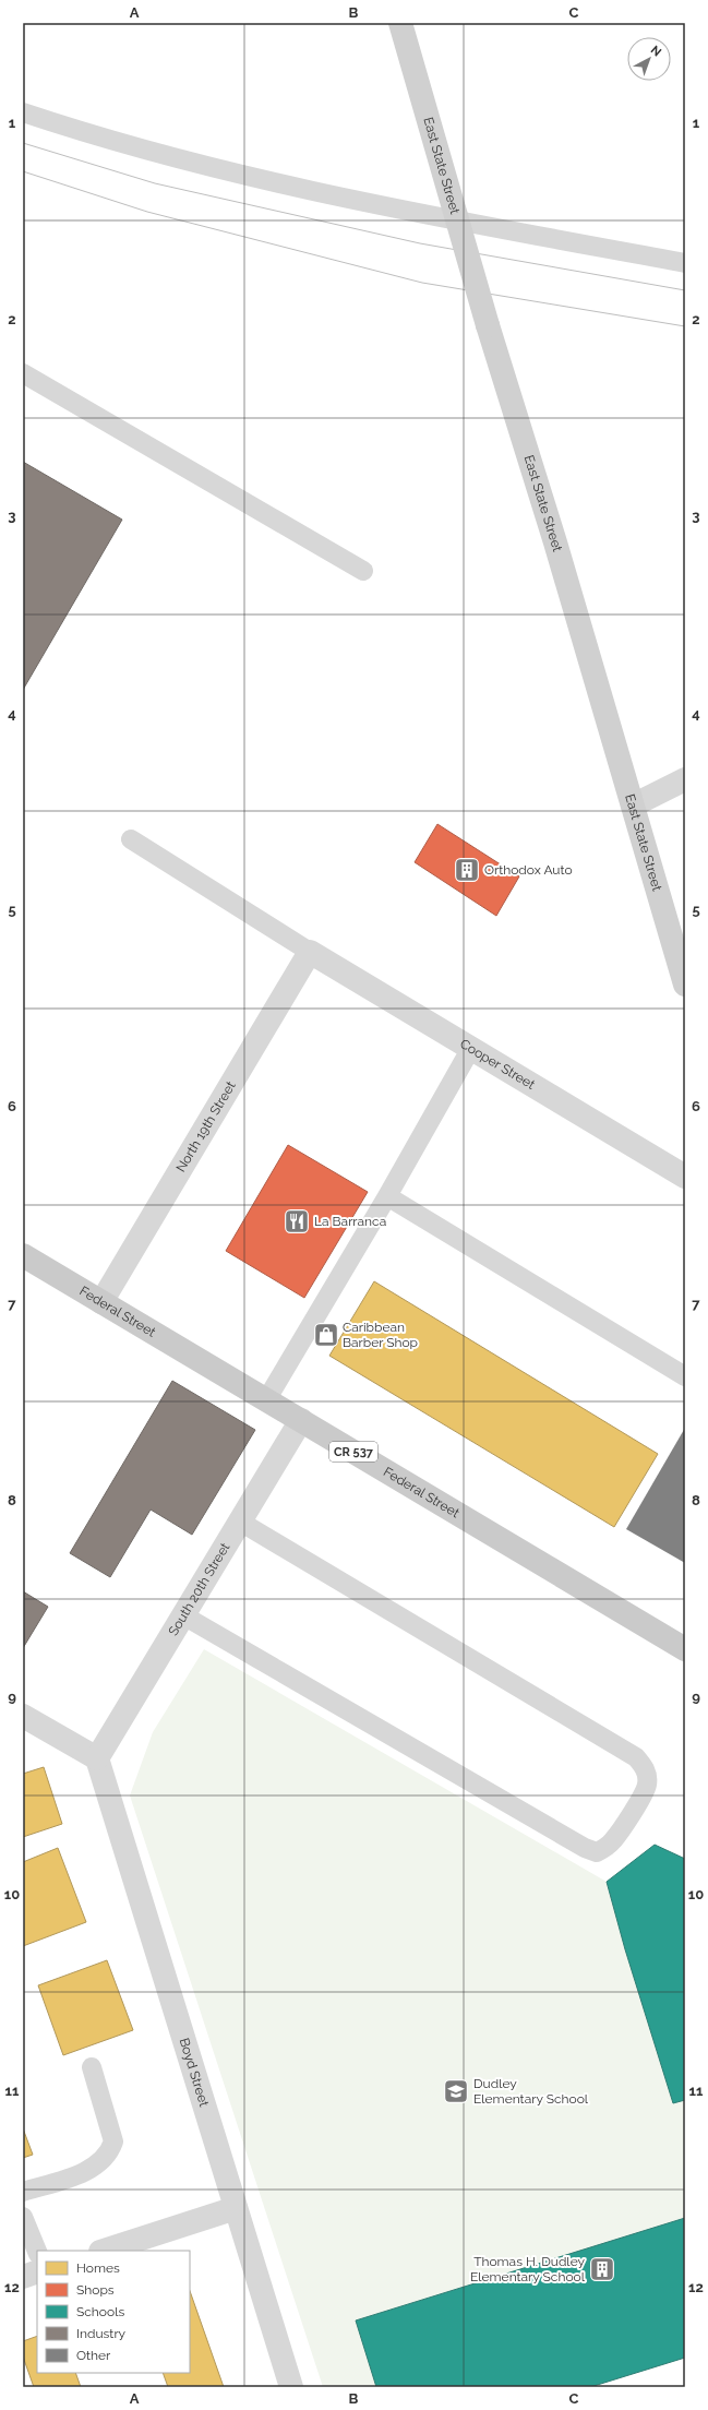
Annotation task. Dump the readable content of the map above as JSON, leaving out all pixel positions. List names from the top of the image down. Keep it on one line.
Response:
{"streets":{"main road":["East State Street","Federal Street","CR 537"],"street":["Cooper Street","North 19th Street","South 20th Street","Boyd Street"]},"crossings":[["Cooper Street","North 19th Street"],["North 19th Street","Federal Street"],["Federal Street","South 20th Street"],["South 20th Street","Boyd Street"]],"places":{"building":["Orthodox Auto","Thomas H. Dudley Elementary School"],"restaurant":["La Barranca"],"shop":["Caribbean Barber Shop"],"school or university":["Dudley Elementary School"]},"legend":["Homes","Shops","Schools","Industry","Other"],"north":"top right","grid":{"columns":["A","B","C"],"rows":["1","2","3","4","5","6","7","8","9","10","11","12"]}}
